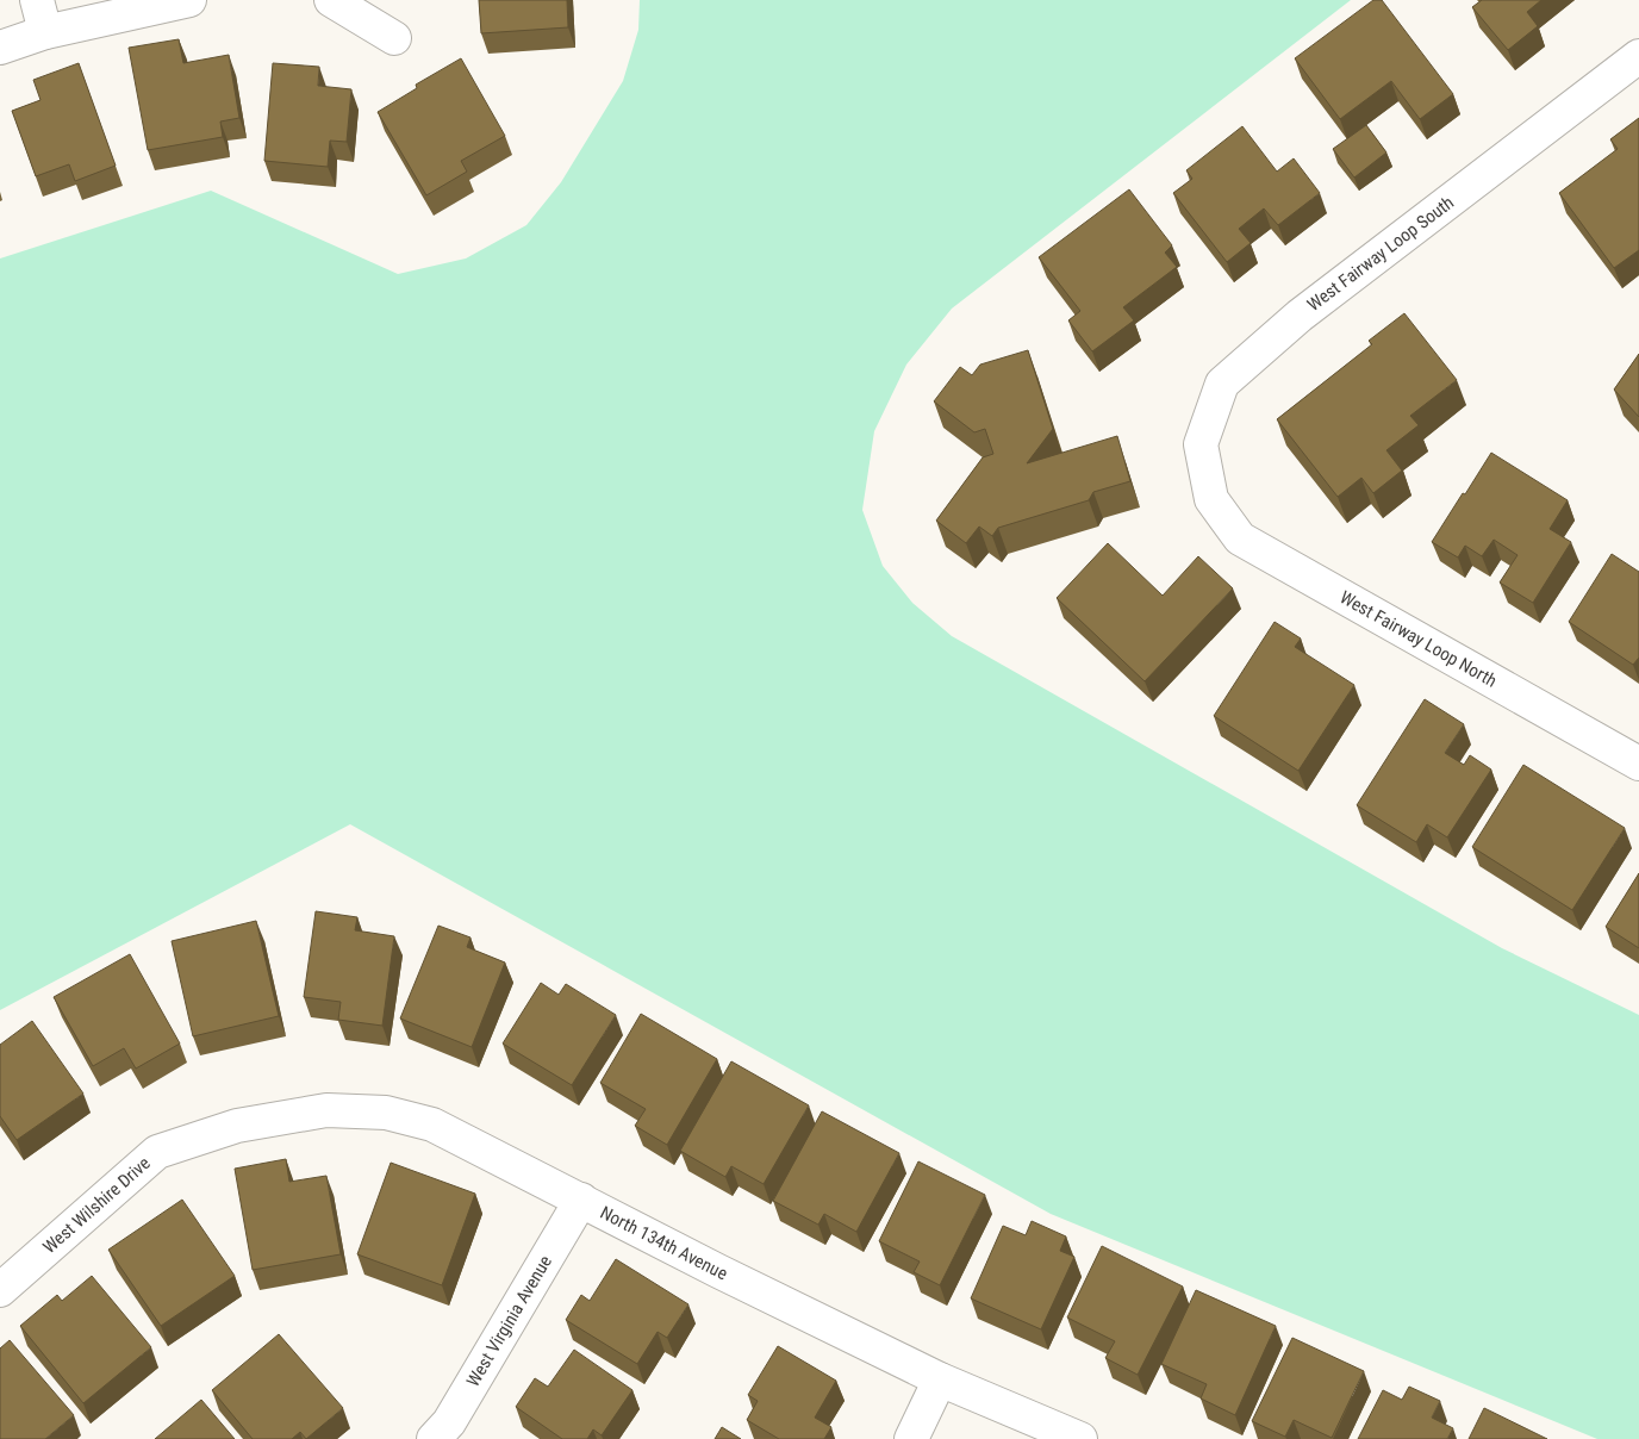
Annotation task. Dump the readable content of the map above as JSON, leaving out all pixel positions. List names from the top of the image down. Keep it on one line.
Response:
{"streets":{"street":["West Fairway Loop South","West Fairway Loop North","West Wilshire Drive","North 134th Avenue","West Virginia Avenue"]},"crossings":[["West Fairway Loop South","West Fairway Loop North"],["West Wilshire Drive","North 134th Avenue"],["North 134th Avenue","West Virginia Avenue"]]}
